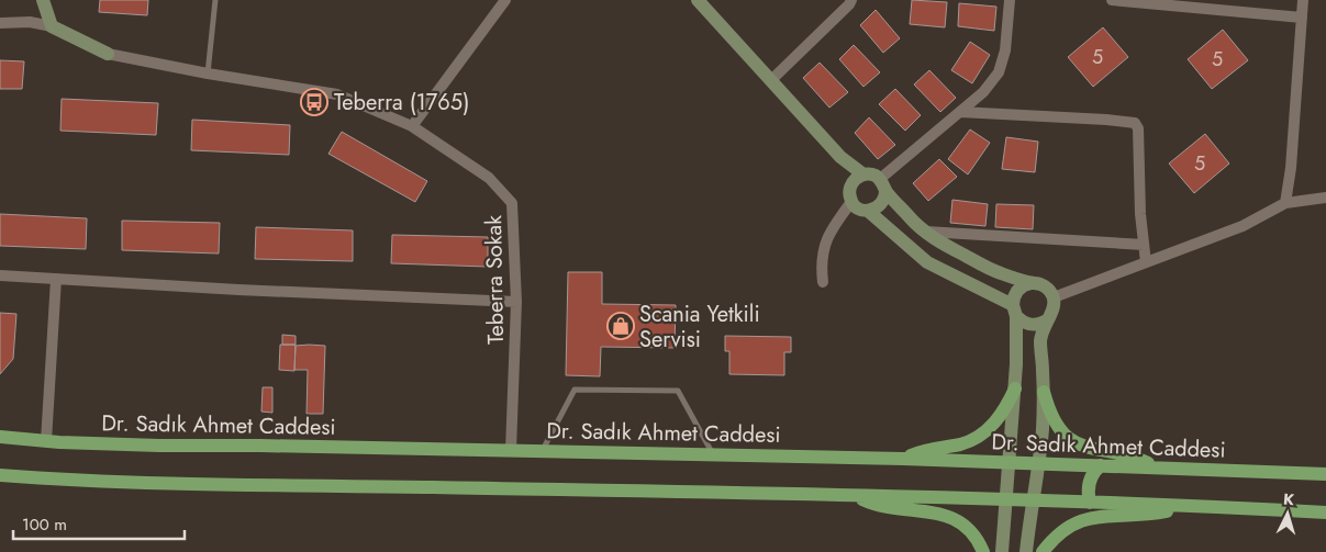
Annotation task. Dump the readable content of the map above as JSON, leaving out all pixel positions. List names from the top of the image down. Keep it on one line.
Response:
{"streets":{"main road":["Dr. Sadık Ahmet Caddesi"],"street":["Teberra Sokak"]},"crossings":[["Teberra Sokak","Dr. Sadık Ahmet Caddesi"]],"places":{"bus stop":["Teberra (1765)"],"shop":["Scania Yetkili Servisi"]},"house_numbers":["5","5","5"],"scale_bar":"100 m","north":"top"}
